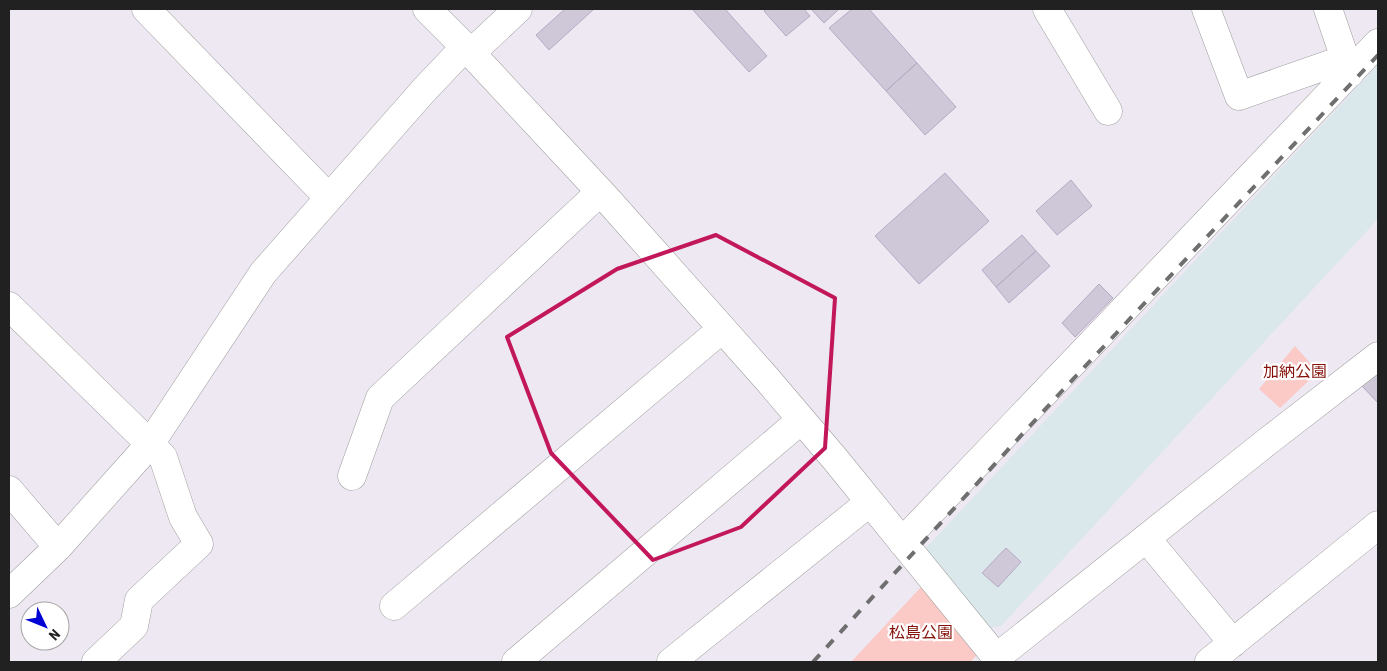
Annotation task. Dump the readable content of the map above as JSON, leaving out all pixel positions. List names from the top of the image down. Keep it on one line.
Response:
{"parks":["加納公園","松島公園"],"north":"bottom right"}
